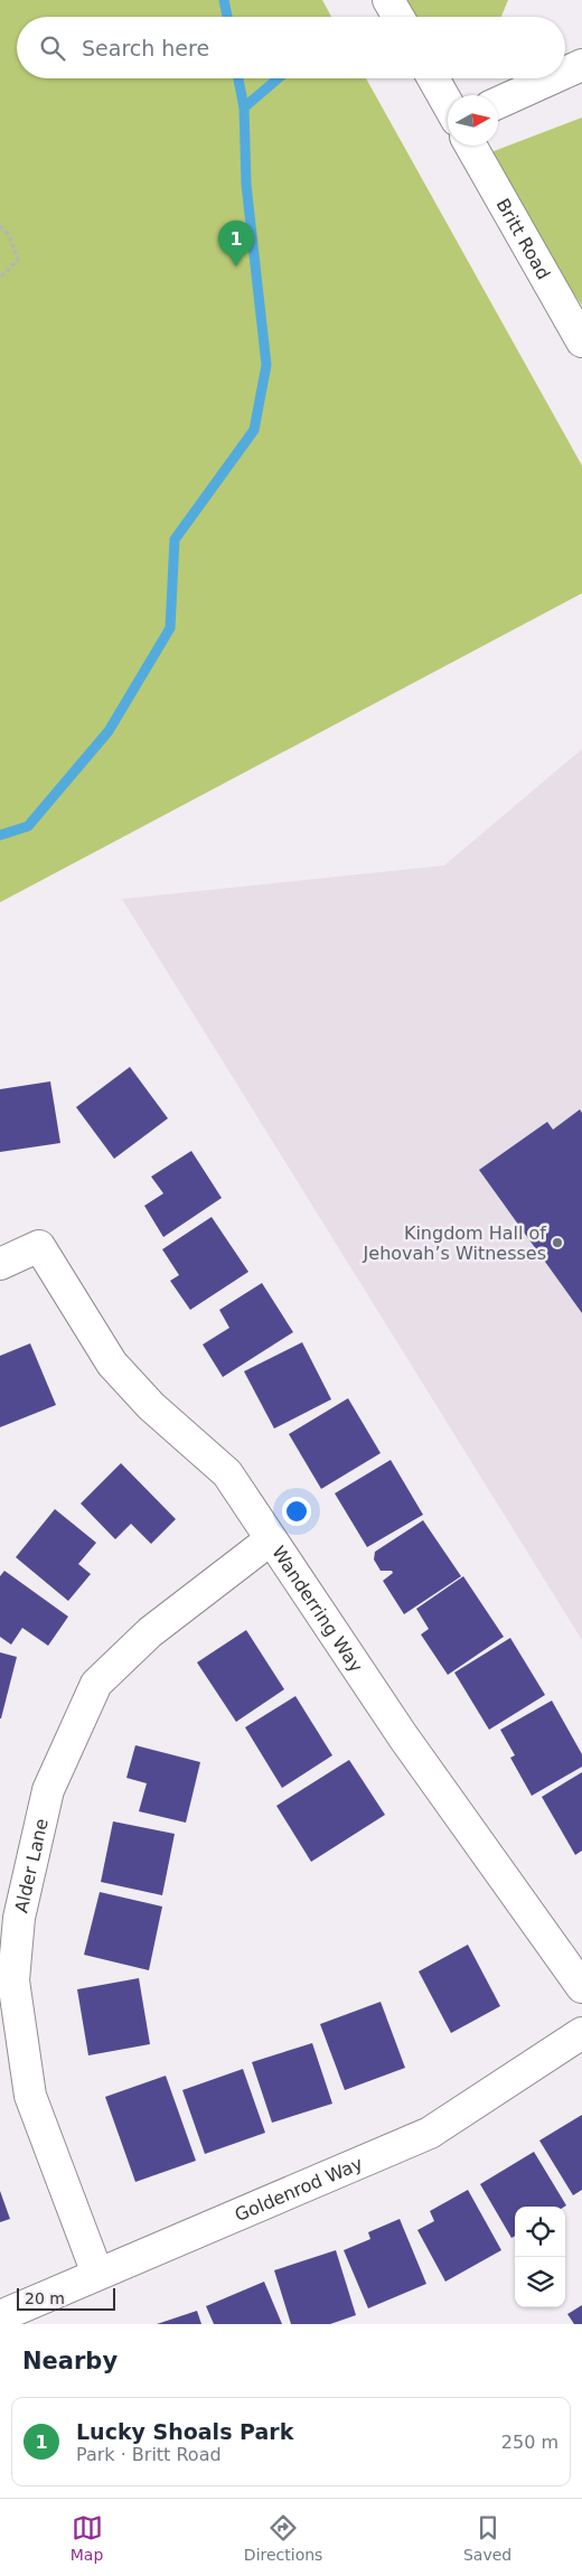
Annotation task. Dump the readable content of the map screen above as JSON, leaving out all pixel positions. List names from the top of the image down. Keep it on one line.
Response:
{"streets":{"street":["Britt Road","Wanderring Way","Alder Lane","Goldenrod Way"]},"crossings":[["Wanderring Way","Alder Lane"],["Alder Lane","Goldenrod Way"]],"places":["Kingdom Hall of Jehovah’s Witnesses"],"scale_bar":"20 m","north":"right","page":{"search":"Search here","pins":"1","scale":"20 m","heading":"Nearby","list":[{"mark":"1","name":"Lucky Shoals Park","note":"Park · Britt Road","value":"250 m"}],"nav":["Map","Directions","Saved"]}}
